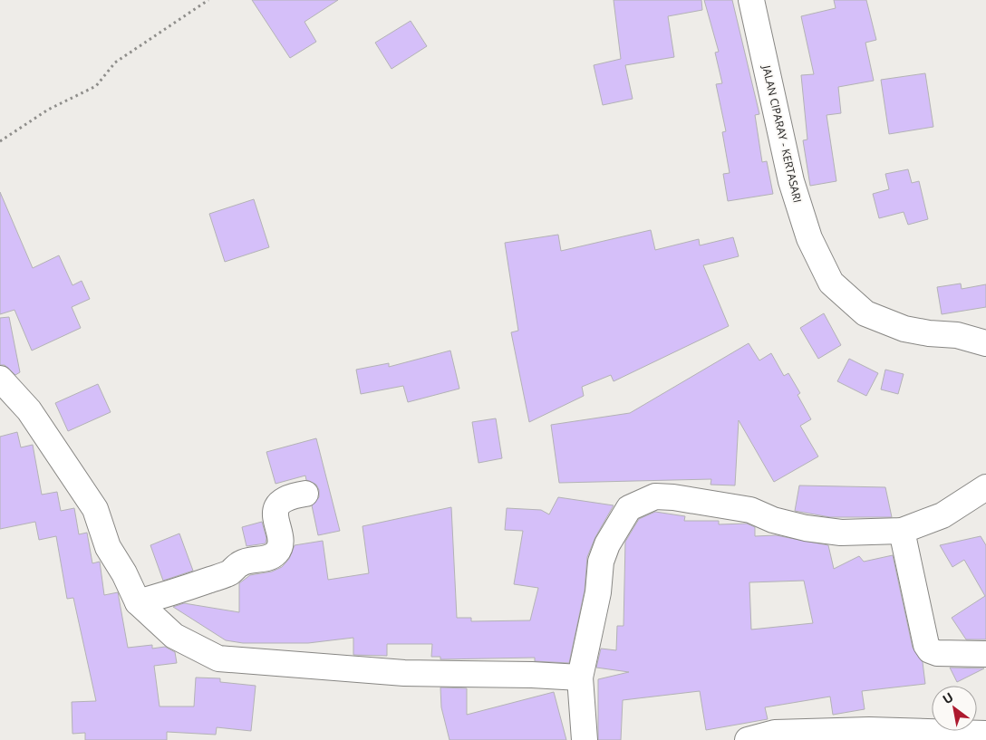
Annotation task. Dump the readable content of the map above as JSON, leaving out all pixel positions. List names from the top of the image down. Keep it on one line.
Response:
{"streets":{"street":["JALAN CIPARAY - KERTASARI"]},"north":"top left"}
